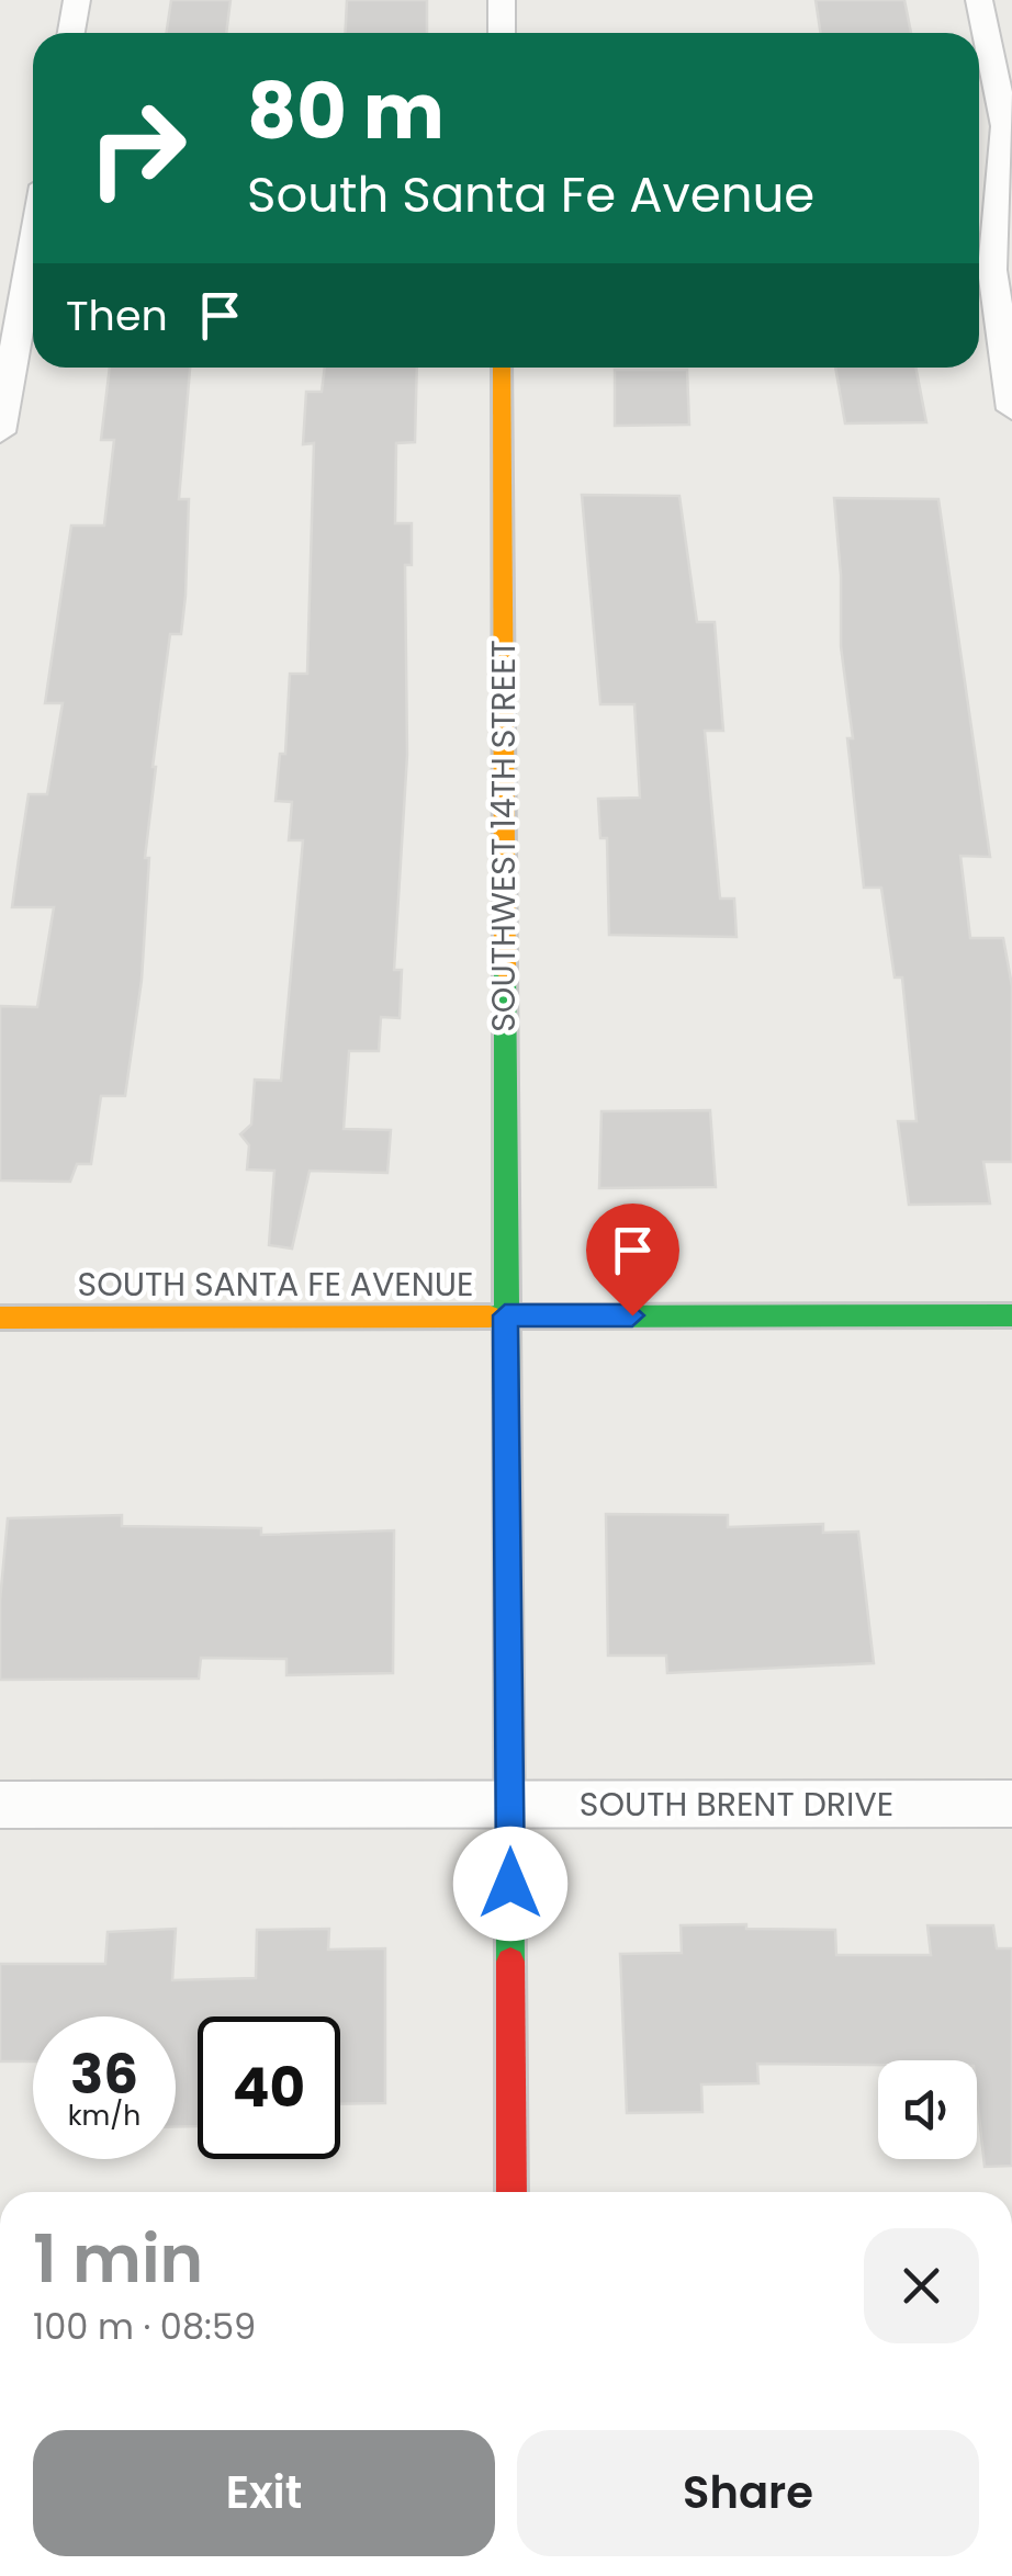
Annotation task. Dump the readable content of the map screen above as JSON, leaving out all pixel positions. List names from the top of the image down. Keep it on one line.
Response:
{"streets":{"street":["SOUTHWEST 14TH STREET","SOUTH SANTA FE AVENUE","SOUTH BRENT DRIVE"]},"crossings":[["SOUTHWEST 14TH STREET","SOUTH SANTA FE AVENUE"],["SOUTHWEST 14TH STREET","SOUTH BRENT DRIVE"]],"page":{"turn":["80 m","South Santa Fe Avenue"],"then":"Then","speed":"36 km/h","limit":"40","heading":["1 min","100 m · 08:59"],"buttons":["Exit","Share"]}}
